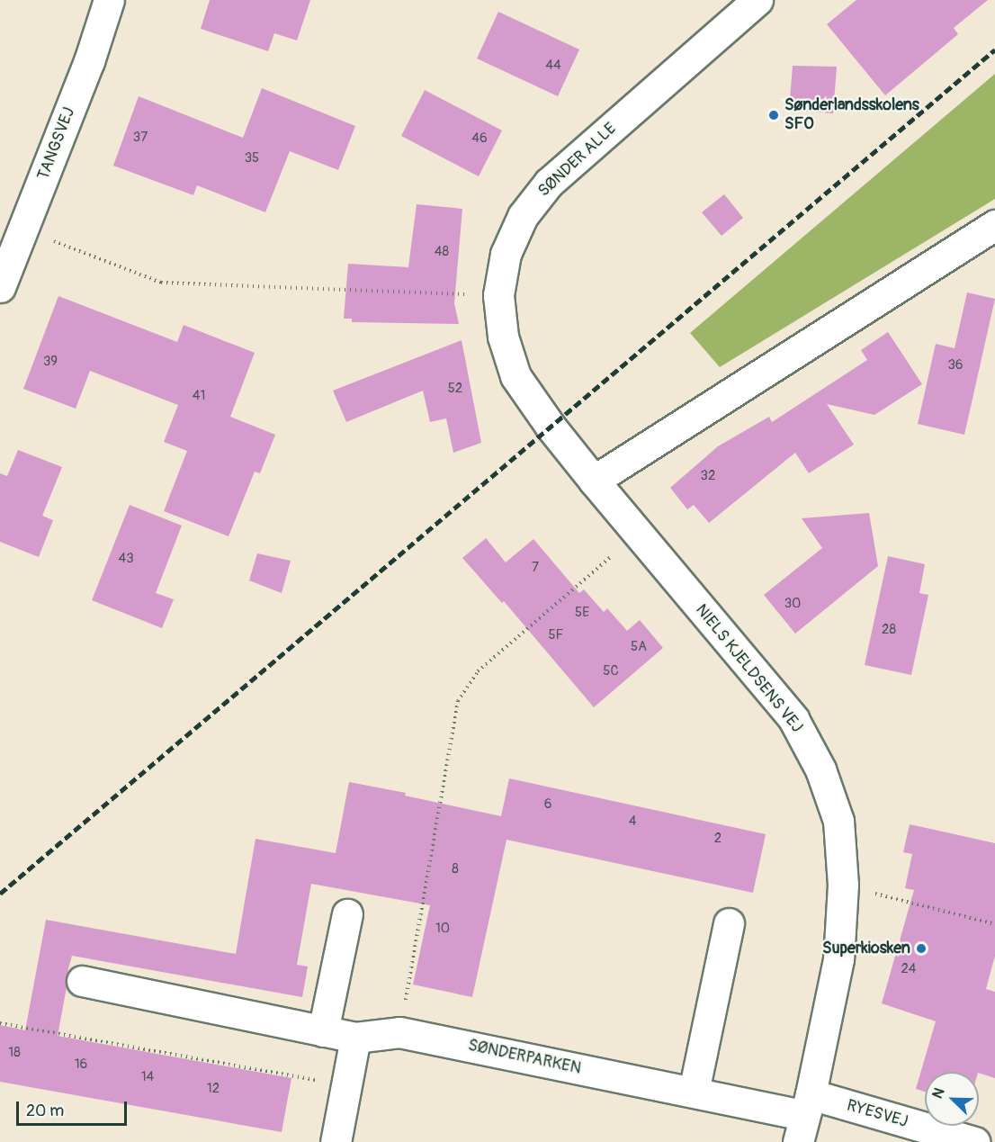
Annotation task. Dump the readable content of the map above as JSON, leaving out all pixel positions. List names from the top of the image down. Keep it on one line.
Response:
{"streets":{"street":["TANGSVEJ","SØNDER ALLE","NIELS KJELDSENS VEJ","SØNDERPARKEN","RYESVEJ"]},"crossings":[["SØNDER ALLE","NIELS KJELDSENS VEJ"],["NIELS KJELDSENS VEJ","SØNDERPARKEN"],["NIELS KJELDSENS VEJ","RYESVEJ"],["SØNDERPARKEN","RYESVEJ"]],"places":["Sønderlandsskolens SFO","Superkiosken"],"house_numbers":["44","37","46","35","48","39","36","52","41","32","43","7","30","5E","28","5F","5A","5C","6","4","2","8","10","24","18","16","14","12"],"scale_bar":"20 m","north":"top left"}
